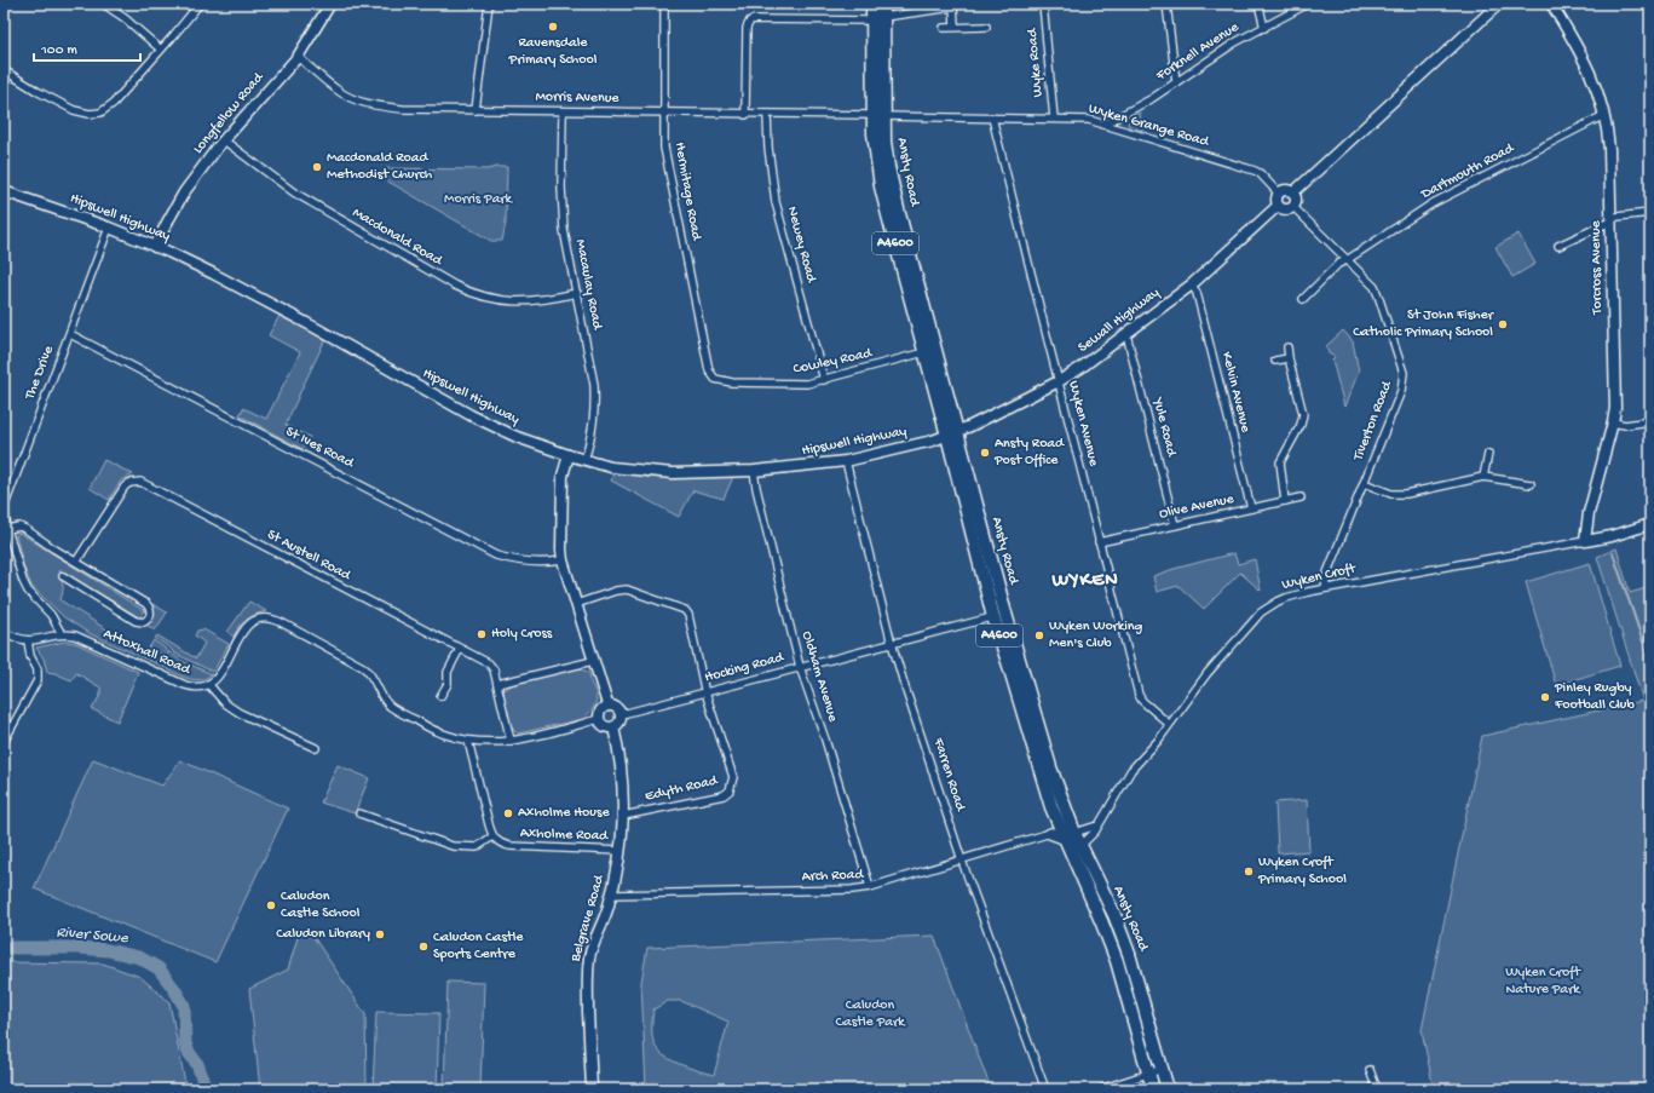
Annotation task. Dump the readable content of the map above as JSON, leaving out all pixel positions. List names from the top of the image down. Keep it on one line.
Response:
{"streets":{"highway":["Ansty Road","A4600"],"street":["Forknell Avenue","Wyke Road","Morris Avenue","Longfellow Road","Wyken Grange Road","Dartmouth Road","Hermitage Road","Hipswell Highway","Macdonald Road","Newey Road","Torcross Avenue","Macaulay Road","Sewall Highway","Cowley Road","The Drive","Kelvin Avenue","Tiverton Road","Wyken Avenue","Yule Road","St Ives Road","Olive Avenue","St Austell Road","Wyken Croft","Attoxhall Road","Hocking Road","Oldham Avenue","Farren Road","Edyth Road","Axholme Road","Arch Road","Belgrave Road"]},"crossings":[["Forknell Avenue","Wyken Grange Road"],["Wyke Road","Wyken Grange Road"],["Morris Avenue","Longfellow Road"],["Morris Avenue","Wyken Grange Road"],["Morris Avenue","Ansty Road"],["Morris Avenue","Hermitage Road"],["Morris Avenue","Newey Road"],["Morris Avenue","Macaulay Road"],["Longfellow Road","Hipswell Highway"],["Longfellow Road","Macdonald Road"],["Wyken Grange Road","Ansty Road"],["Wyken Grange Road","Sewall Highway"],["Wyken Grange Road","Tiverton Road"],["Wyken Grange Road","Wyken Avenue"],["Ansty Road","Hipswell Highway"],["Ansty Road","Sewall Highway"],["Ansty Road","Cowley Road"],["Ansty Road","Wyken Croft"],["Ansty Road","Hocking Road"],["Ansty Road","Arch Road"],["Dartmouth Road","Torcross Avenue"],["Dartmouth Road","Tiverton Road"],["Hermitage Road","Cowley Road"],["Hipswell Highway","Macaulay Road"],["Hipswell Highway","Sewall Highway"],["Hipswell Highway","The Drive"],["Hipswell Highway","Oldham Avenue"],["Hipswell Highway","Farren Road"],["Macdonald Road","Macaulay Road"],["Newey Road","Cowley Road"],["Torcross Avenue","Wyken Croft"],["Sewall Highway","Kelvin Avenue"],["Sewall Highway","Tiverton Road"],["Sewall Highway","Wyken Avenue"],["Sewall Highway","Yule Road"],["The Drive","St Ives Road"],["The Drive","Attoxhall Road"],["Kelvin Avenue","Olive Avenue"],["Tiverton Road","Wyken Croft"],["Wyken Avenue","Olive Avenue"],["Wyken Avenue","Wyken Croft"],["Yule Road","Olive Avenue"],["St Austell Road","Attoxhall Road"],["Wyken Croft","Arch Road"],["Hocking Road","Oldham Avenue"],["Hocking Road","Farren Road"],["Hocking Road","Edyth Road"],["Hocking Road","Belgrave Road"],["Oldham Avenue","Arch Road"],["Farren Road","Arch Road"],["Edyth Road","Belgrave Road"],["Axholme Road","Belgrave Road"],["Arch Road","Belgrave Road"]],"districts":["WYKEN"],"water":["River Sowe"],"parks":["Morris Park","Wyken Croft Nature Park","Caludon Castle Park"],"places":["Ravensdale Primary School","Macdonald Road Methodist Church","St John Fisher Catholic Primary School","Ansty Road Post Office","Holy Cross","Wyken Working Men's Club","Pinley Rugby Football Club","Axholme House","Wyken Croft Primary School","Caludon Castle School","Caludon Library","Caludon Castle Sports Centre"],"scale_bar":"100 m"}
